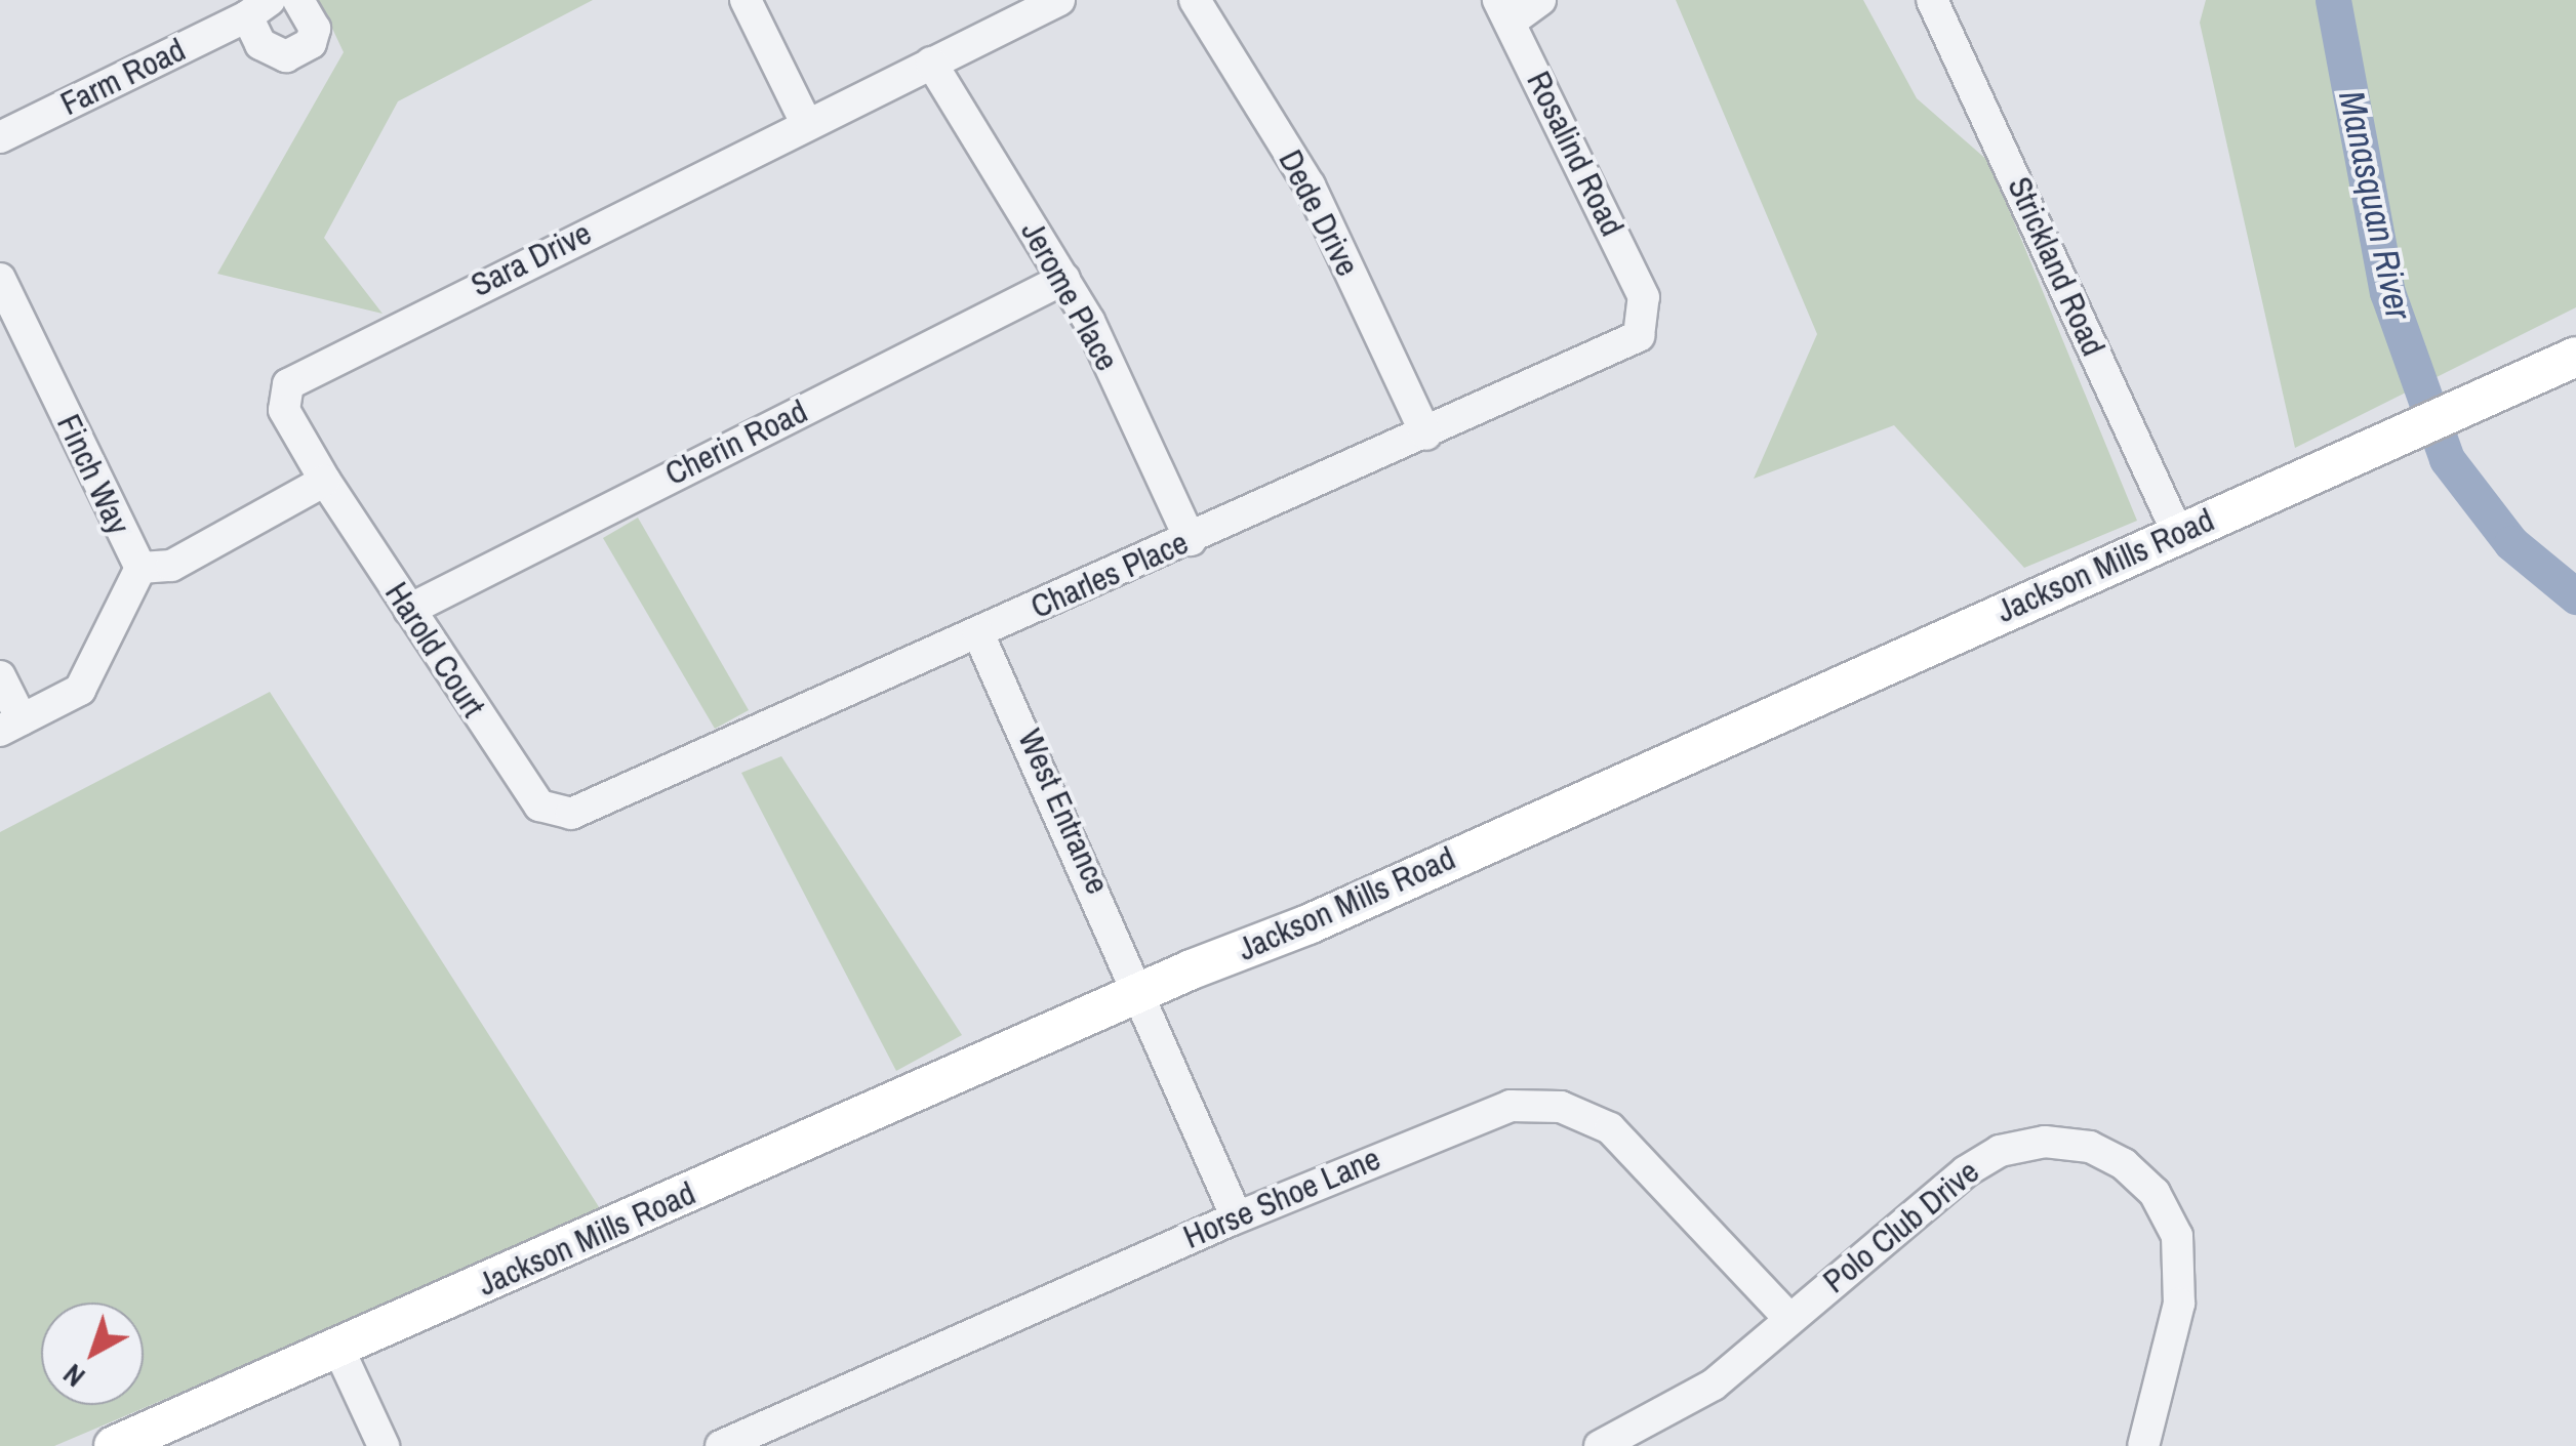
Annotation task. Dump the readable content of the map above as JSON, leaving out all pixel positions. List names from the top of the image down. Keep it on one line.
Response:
{"streets":{"main road":["Jackson Mills Road"],"street":["Farm Road","Rosalind Road","Dede Drive","Sara Drive","Strickland Road","Jerome Place","Cherin Road","Finch Way","Charles Place","Harold Court","West Entrance","Horse Shoe Lane","Polo Club Drive"]},"crossings":[["Rosalind Road","Charles Place"],["Dede Drive","Charles Place"],["Sara Drive","Jerome Place"],["Sara Drive","Harold Court"],["Strickland Road","Jackson Mills Road"],["Jerome Place","Cherin Road"],["Jerome Place","Charles Place"],["Cherin Road","Harold Court"],["Jackson Mills Road","West Entrance"],["Charles Place","Harold Court"],["Charles Place","West Entrance"],["West Entrance","Horse Shoe Lane"],["Horse Shoe Lane","Polo Club Drive"]],"water":["Manasquan River"],"north":"bottom left"}
